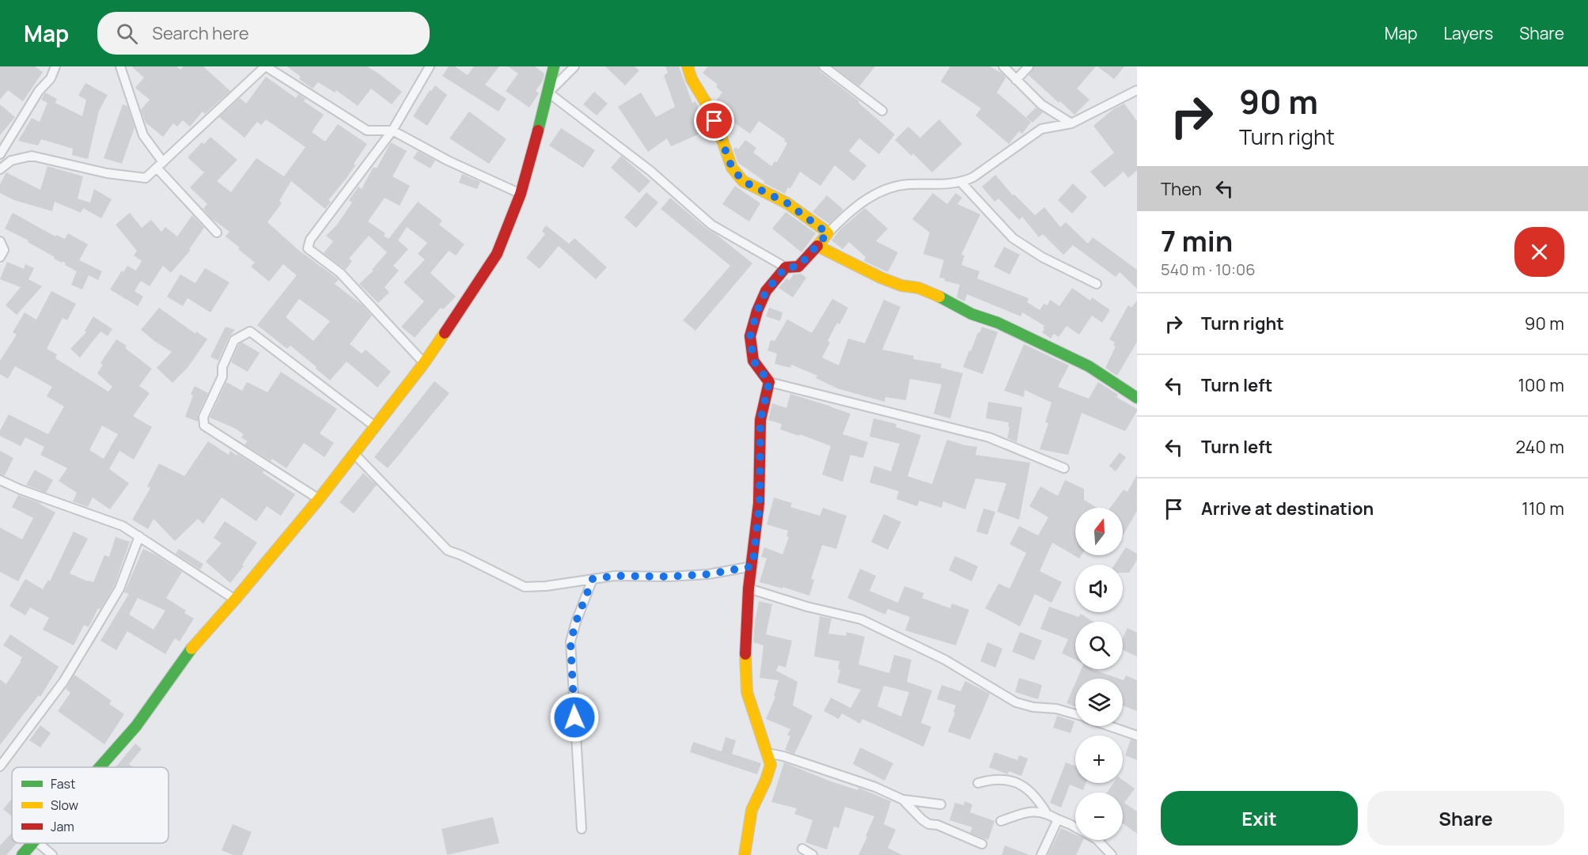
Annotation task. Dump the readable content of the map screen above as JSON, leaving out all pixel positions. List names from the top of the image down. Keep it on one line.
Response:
{"legend":["Fast","Slow","Jam"],"north":"top","page":{"header":"Map","search":"Search here","nav":["Map","Layers","Share"],"turn":["90 m","Turn right"],"then":"Then","heading":["7 min","540 m · 10:06"],"list":[{"name":"Turn right","value":"90 m"},{"name":"Turn left","value":"100 m"},{"name":"Turn left","value":"240 m"},{"name":"Arrive at destination","value":"110 m"}],"map_buttons":["+","−"],"buttons":["Exit","Share"]}}
